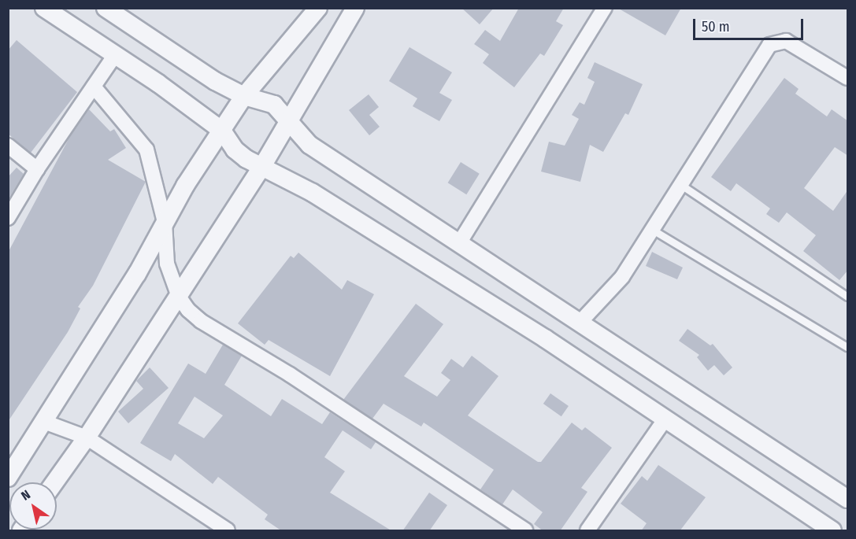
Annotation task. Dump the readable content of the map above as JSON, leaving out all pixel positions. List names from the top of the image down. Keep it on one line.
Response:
{"scale_bar":"50 m","north":"top left"}
